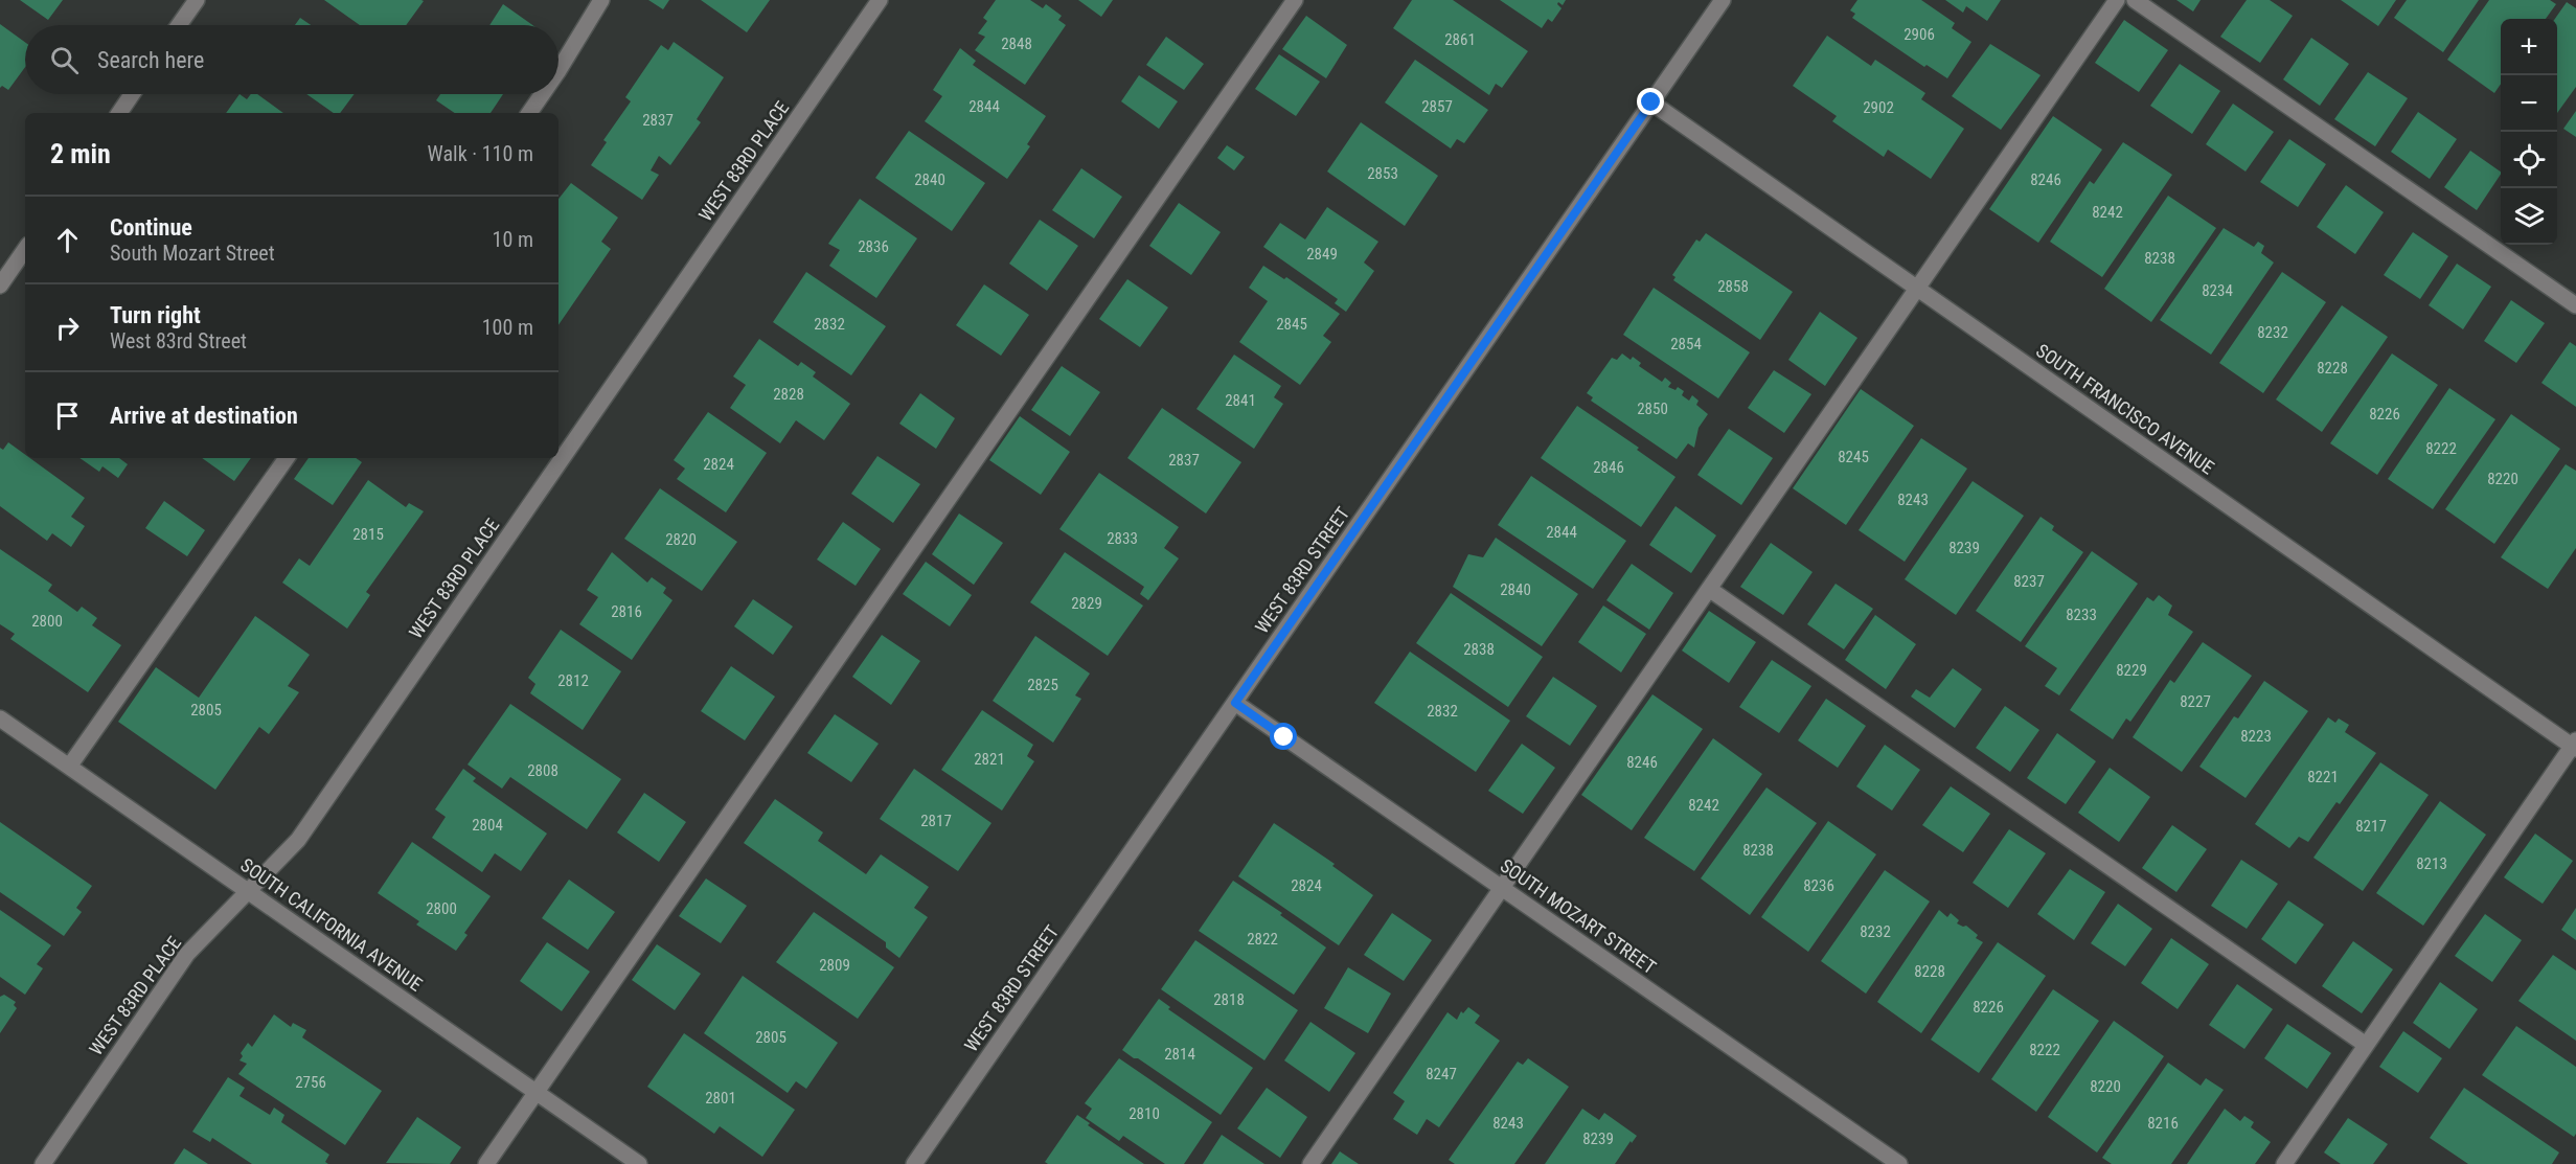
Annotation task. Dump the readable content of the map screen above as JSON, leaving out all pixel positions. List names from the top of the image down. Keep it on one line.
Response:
{"streets":{"street":["WEST 83RD PLACE","SOUTH FRANCISCO AVENUE","WEST 83RD STREET","SOUTH MOZART STREET","SOUTH CALIFORNIA AVENUE"]},"crossings":[["WEST 83RD PLACE","SOUTH CALIFORNIA AVENUE"],["SOUTH FRANCISCO AVENUE","WEST 83RD STREET"],["WEST 83RD STREET","SOUTH MOZART STREET"]],"house_numbers":["2906","2861","2848","2844","2857","2902","2837","2853","2840","8246","8242","2836","2849","8238","2858","8234","2832","2845","8232","2854","8228","2828","2841","2850","8226","8222","8245","2837","2824","2846","8220","8243","2844","2815","2833","2820","8239","8237","2840","2829","2816","8233","2800","2838","8229","2812","2825","8227","2805","2832","8223","2821","8246","2808","8221","8242","2817","2804","8217","8238","8213","2824","8236","2800","8232","2822","2809","8228","2818","8226","2805","8222","2814","8247","2756","8220","2801","2810","8243","8216","8239"],"page":{"map_buttons":["+","−"],"search":"Search here","heading":["2 min","Walk · 110 m"],"list":[["Continue","South Mozart Street","10 m"],["Turn right","West 83rd Street","100 m"],"Arrive at destination"]}}
